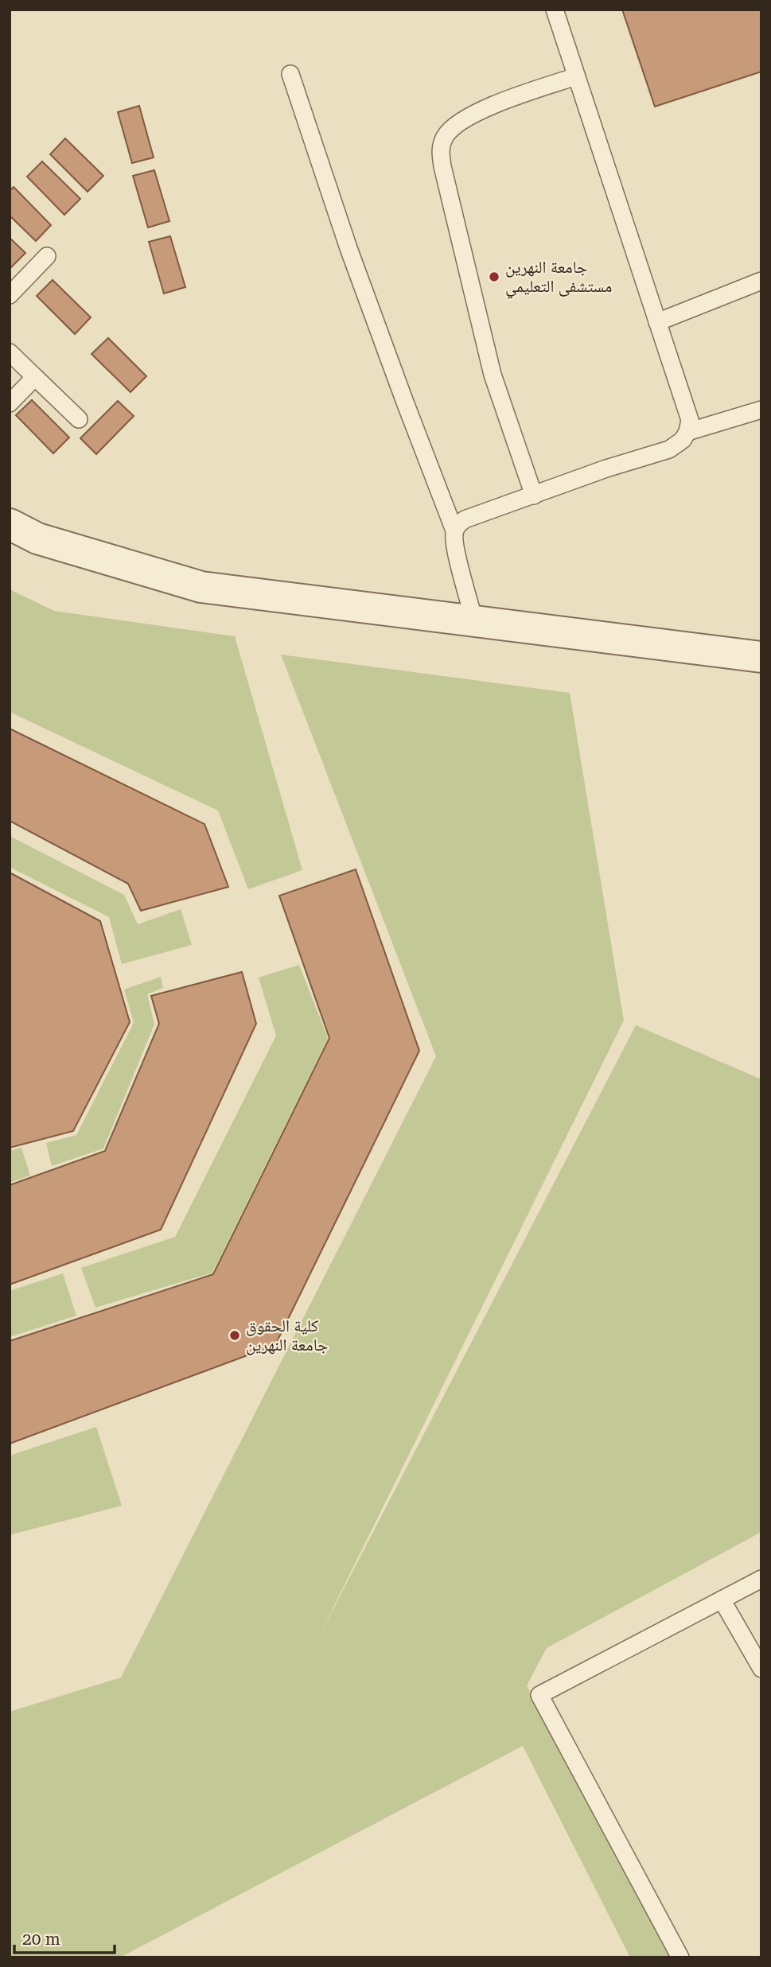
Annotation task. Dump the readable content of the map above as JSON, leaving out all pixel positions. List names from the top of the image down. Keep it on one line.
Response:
{"places":["جامعة النهرين مستشفى التعليمي","كلية الحقوق جامعة النهرين"],"scale_bar":"20 m"}
